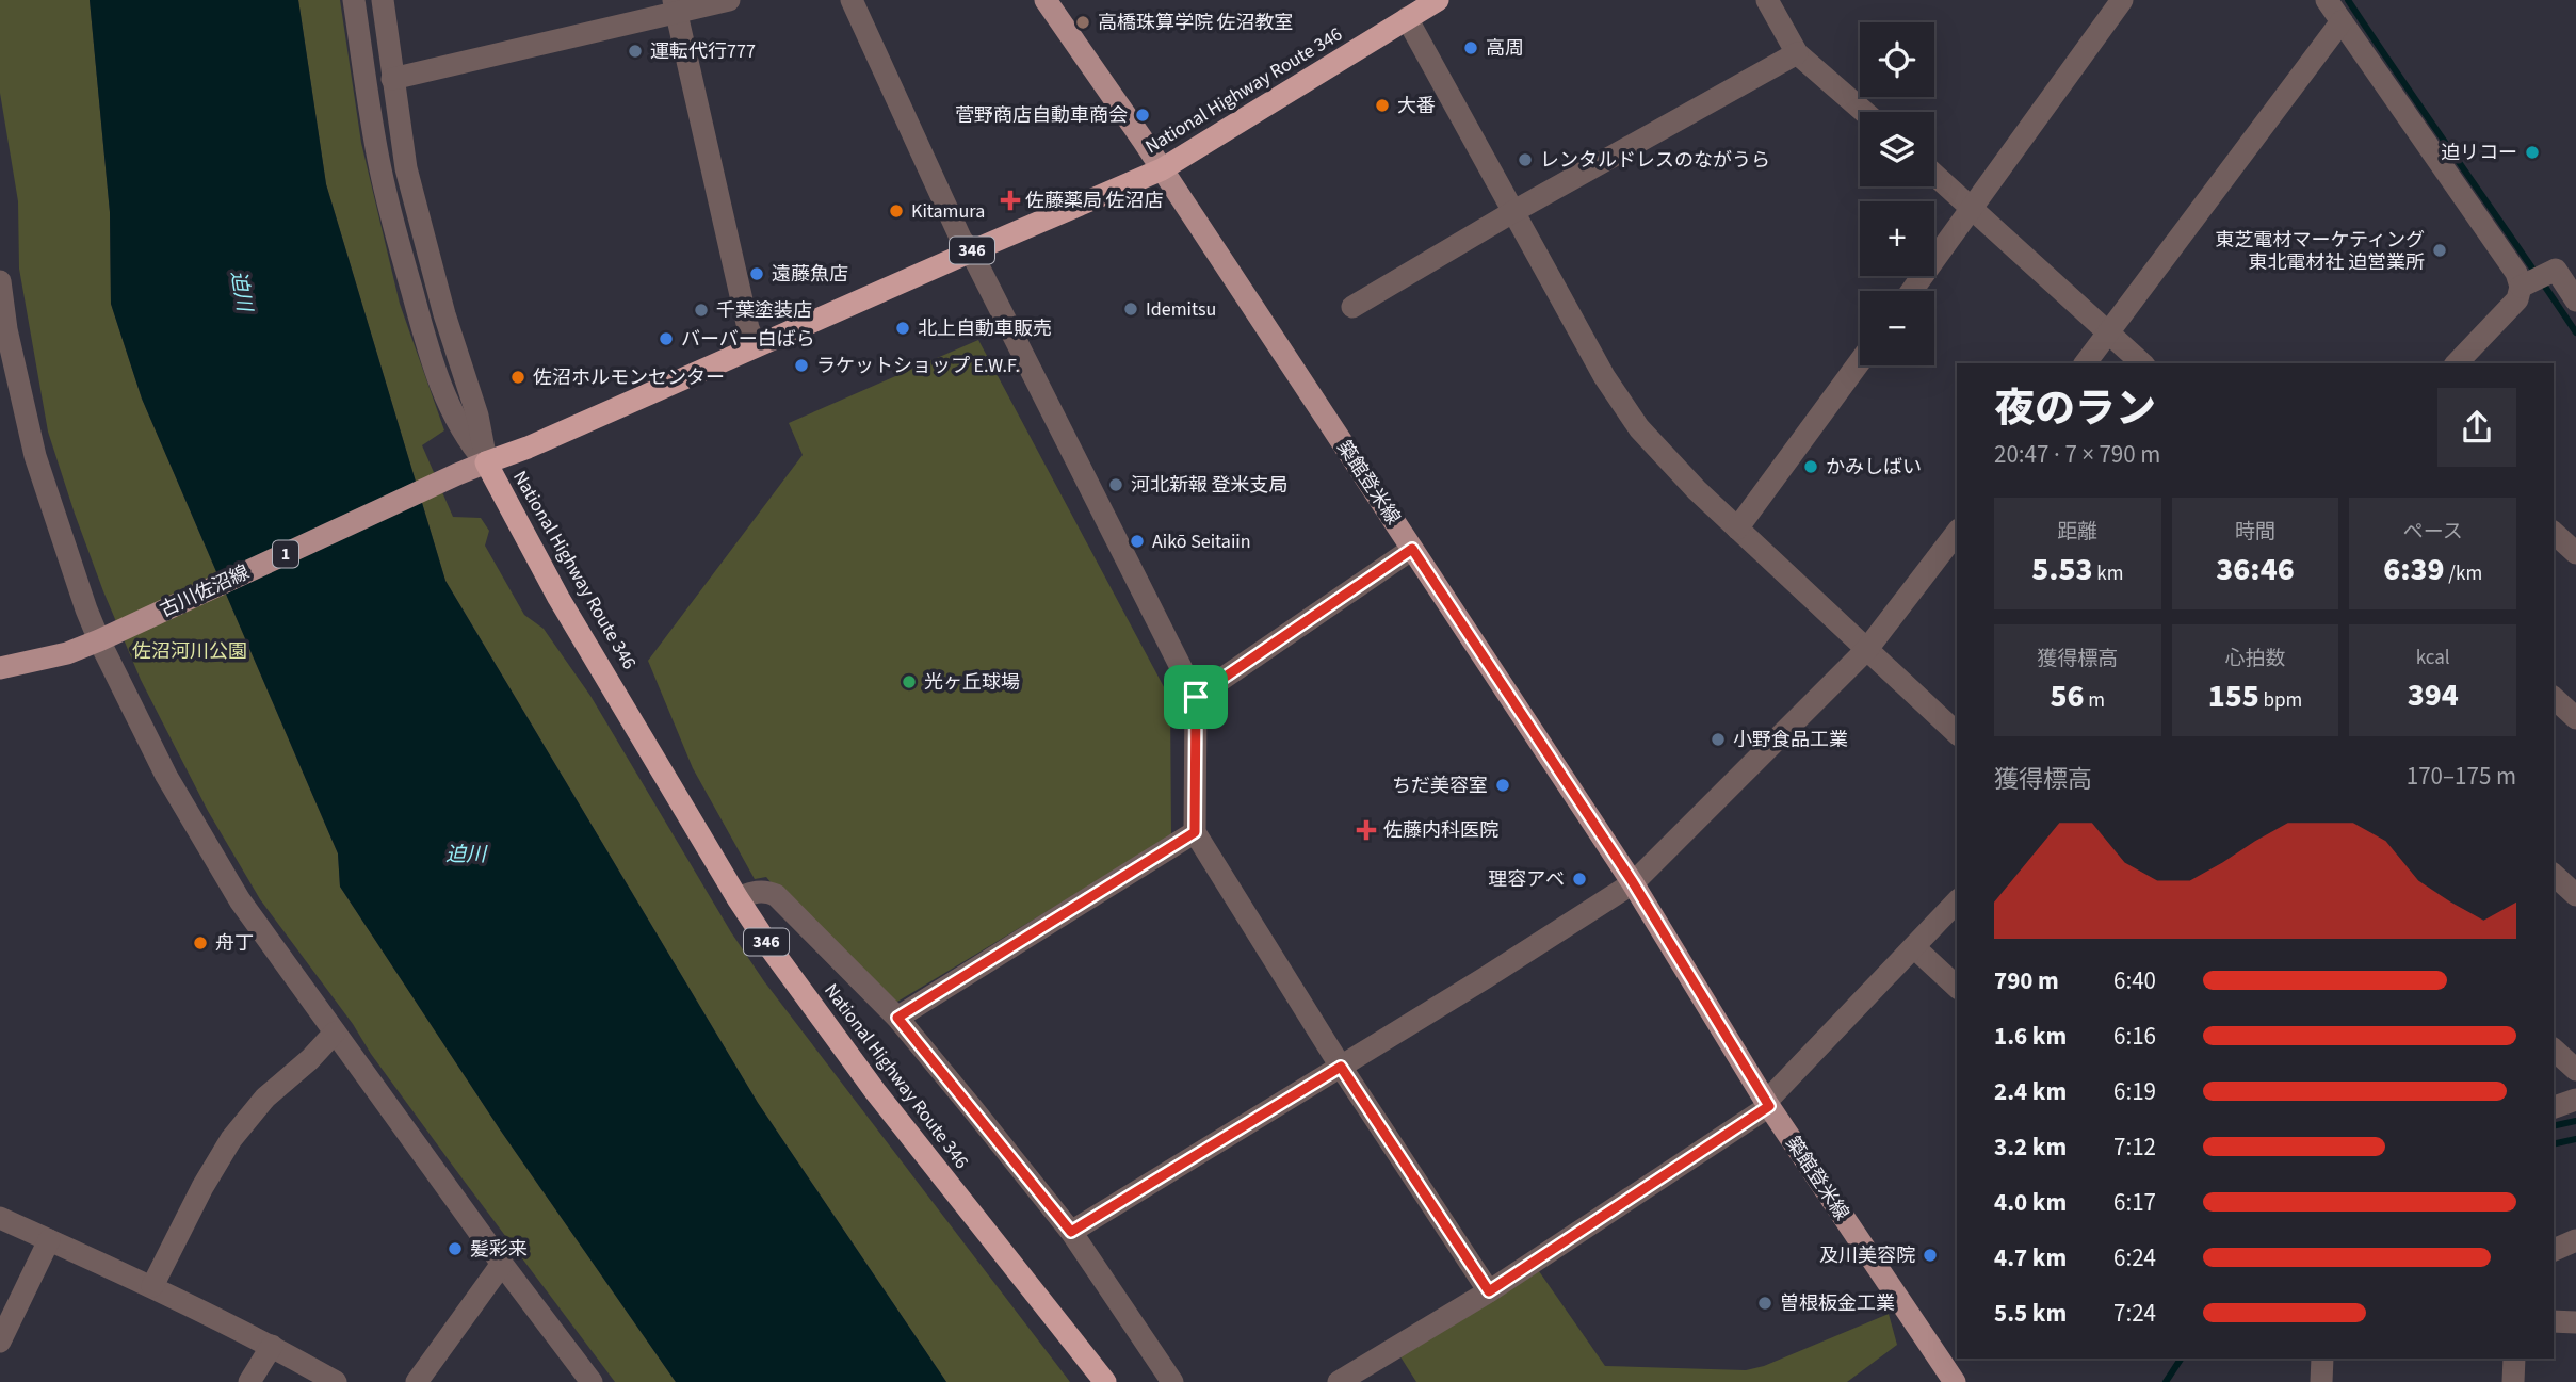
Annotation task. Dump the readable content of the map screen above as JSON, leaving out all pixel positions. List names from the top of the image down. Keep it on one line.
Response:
{"streets":{"highway":["National Highway Route 346","346"],"main road":["築館登米線","1","古川佐沼線"]},"crossings":[["National Highway Route 346","築館登米線"],["National Highway Route 346","古川佐沼線"]],"water":["迫川"],"parks":["佐沼河川公園"],"places":{"other":["高橋珠算学院 佐沼教室","高周","運転代行777","大番","菅野商店自動車商会","迫リコー","レンタルドレスのながうら","Kitamura","東芝電材マーケティング 東北電材社 迫営業所","遠藤魚店","Idemitsu","千葉塗装店","北上自動車販売","バーバー白ばら","ラケットショップ E.W.F.","佐沼ホルモンセンター","かみしばい","河北新報 登米支局","Aikō Seitaiin","光ヶ丘球場","小野食品工業","ちだ美容室","理容アベ","舟丁","髪彩来","及川美容院","曽根板金工業"],"health":["佐藤薬局 佐沼店","佐藤内科医院"]},"page":{"map_buttons":["+","−"],"heading":["夜のラン","20:47 · 7 × 790 m"],"stats":[["距離","5.53 km"],["時間","36:46"],["ペース","6:39 /km"],["獲得標高","56 m"],["心拍数","155 bpm"],["kcal","394"]],"chart":["獲得標高","170–175 m"],"list":[{"name":"790 m","note":"6:40"},{"name":"1.6 km","note":"6:16"},{"name":"2.4 km","note":"6:19"},{"name":"3.2 km","note":"7:12"},{"name":"4.0 km","note":"6:17"},{"name":"4.7 km","note":"6:24"},{"name":"5.5 km","note":"7:24"}]}}
